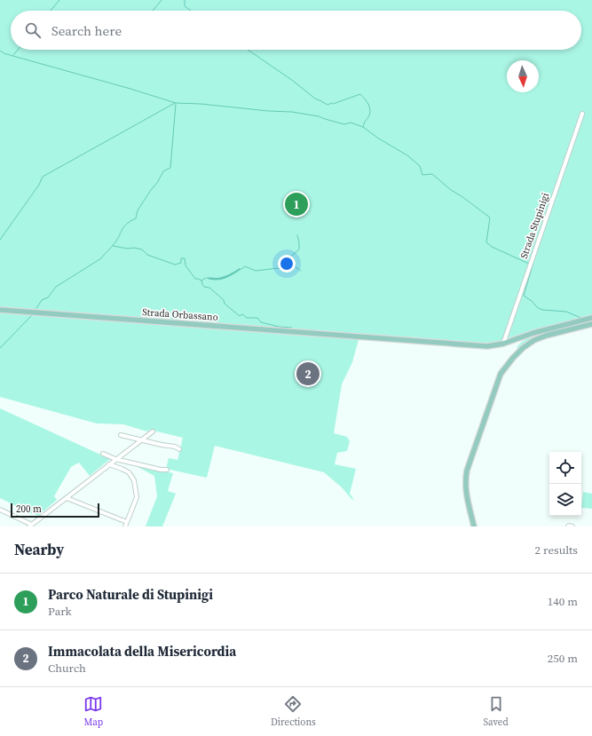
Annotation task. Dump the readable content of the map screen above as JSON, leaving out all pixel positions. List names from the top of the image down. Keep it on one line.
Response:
{"streets":{"main road":["Strada Orbassano"],"street":["Strada Stupinigi"]},"crossings":[["Strada Stupinigi","Strada Orbassano"]],"scale_bar":"200 m","north":"bottom","page":{"search":"Search here","pins":["1","2"],"scale":"200 m","heading":["Nearby","2 results"],"list":[{"mark":"1","name":"Parco Naturale di Stupinigi","note":"Park","value":"140 m"},{"mark":"2","name":"Immacolata della Misericordia","note":"Church","value":"250 m"}],"nav":["Map","Directions","Saved"]}}
